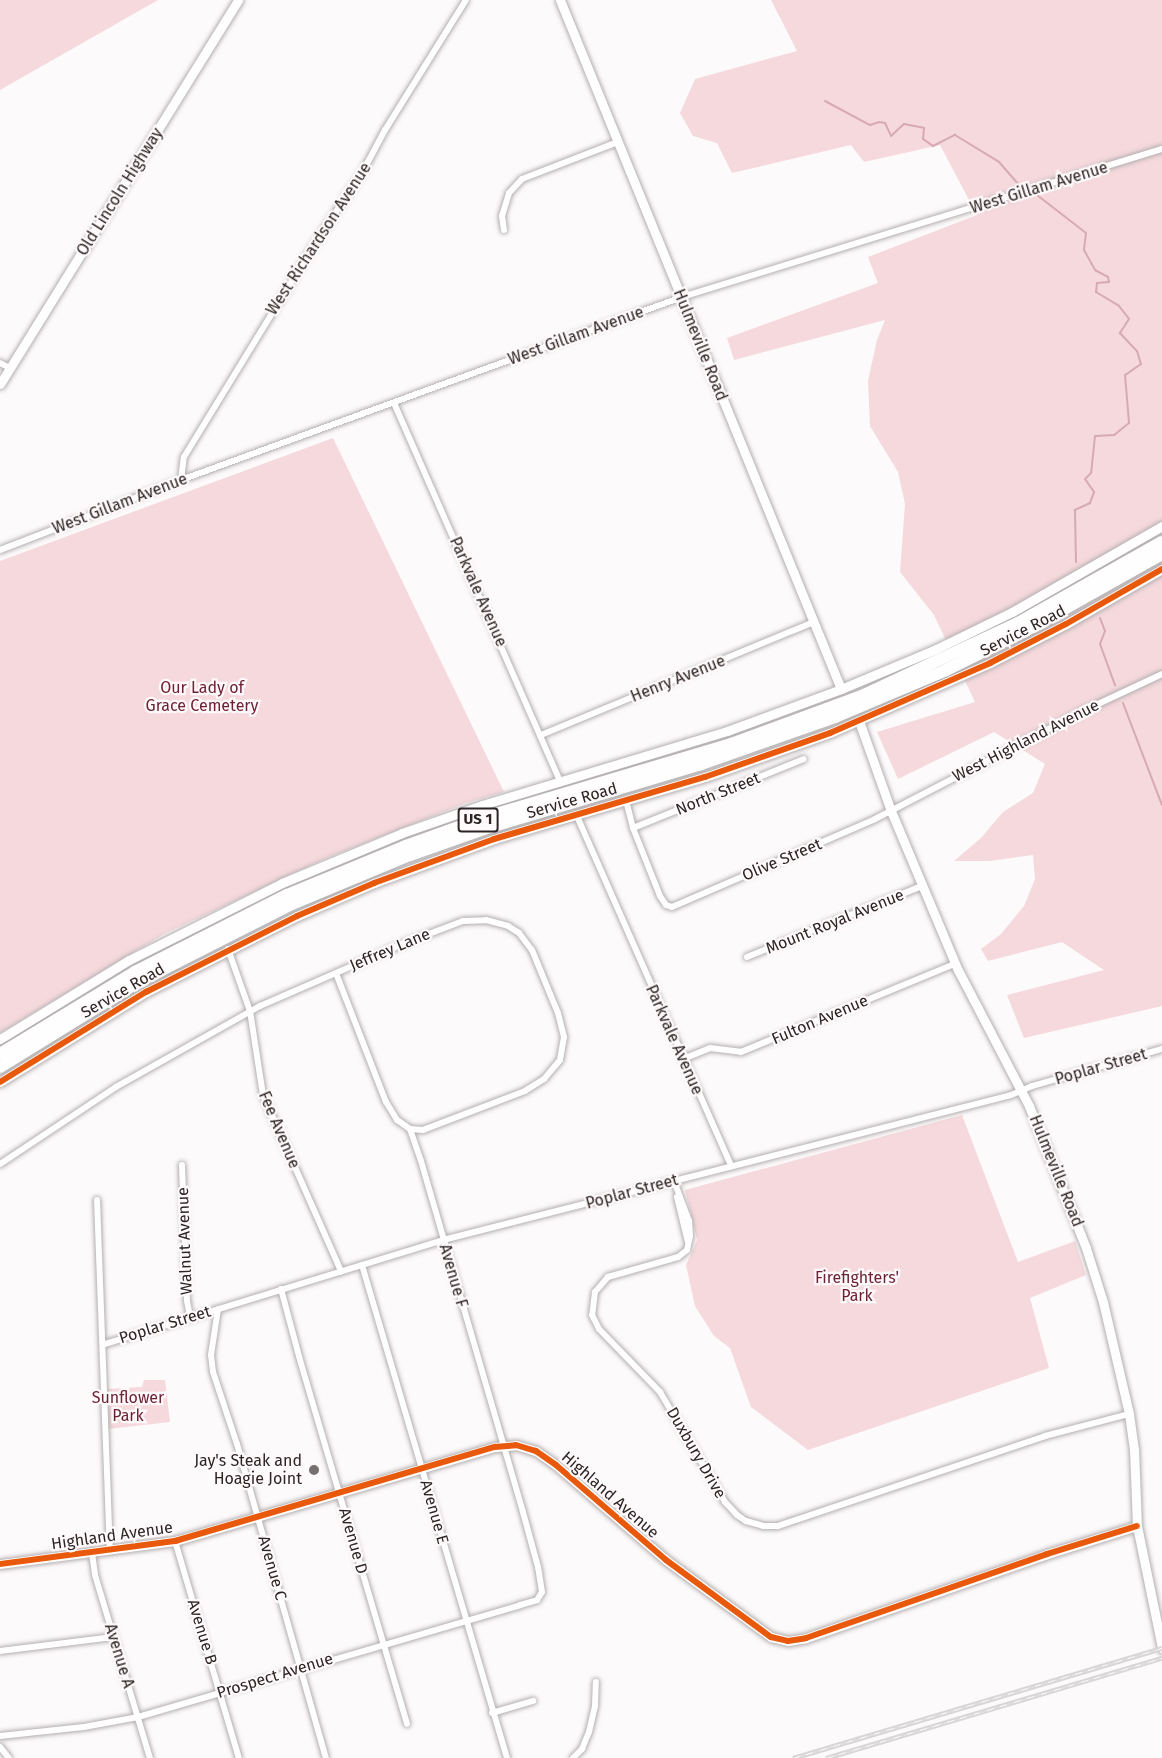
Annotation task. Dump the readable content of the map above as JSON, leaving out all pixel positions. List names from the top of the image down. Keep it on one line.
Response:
{"streets":{"highway":["US 1"],"street":["West Gillam Avenue","Old Lincoln Highway","West Richardson Avenue","Hulmeville Road","Parkvale Avenue","Service Road","Henry Avenue","West Highland Avenue","North Street","Olive Street","Mount Royal Avenue","Jeffrey Lane","Fulton Avenue","Poplar Street","Fee Avenue","Walnut Avenue","Avenue F","Duxbury Drive","Highland Avenue","Avenue E","Avenue D","Avenue C","Avenue B","Avenue A","Prospect Avenue"]},"crossings":[["West Gillam Avenue","West Richardson Avenue"],["West Gillam Avenue","Hulmeville Road"],["West Gillam Avenue","Parkvale Avenue"],["Hulmeville Road","Service Road"],["Hulmeville Road","Henry Avenue"],["Hulmeville Road","West Highland Avenue"],["Hulmeville Road","Olive Street"],["Hulmeville Road","Mount Royal Avenue"],["Hulmeville Road","Fulton Avenue"],["Hulmeville Road","Poplar Street"],["Hulmeville Road","Duxbury Drive"],["Hulmeville Road","Highland Avenue"],["Parkvale Avenue","Service Road"],["Parkvale Avenue","Henry Avenue"],["Parkvale Avenue","Fulton Avenue"],["Parkvale Avenue","Poplar Street"],["Service Road","Fee Avenue"],["West Highland Avenue","Olive Street"],["North Street","Olive Street"],["Jeffrey Lane","Fee Avenue"],["Jeffrey Lane","Avenue F"],["Poplar Street","Fee Avenue"],["Poplar Street","Walnut Avenue"],["Poplar Street","Avenue F"],["Poplar Street","Duxbury Drive"],["Poplar Street","Avenue E"],["Poplar Street","Avenue D"],["Poplar Street","Avenue C"],["Avenue F","Highland Avenue"],["Avenue F","Prospect Avenue"],["Highland Avenue","Avenue E"],["Highland Avenue","Avenue D"],["Highland Avenue","Avenue C"],["Highland Avenue","Avenue B"],["Highland Avenue","Avenue A"],["Avenue E","Prospect Avenue"],["Avenue D","Prospect Avenue"],["Avenue C","Prospect Avenue"],["Avenue B","Prospect Avenue"],["Avenue A","Prospect Avenue"]],"parks":["Our Lady of Grace Cemetery","Firefighters' Park","Sunflower Park"],"places":["Jay's Steak and Hoagie Joint"]}
